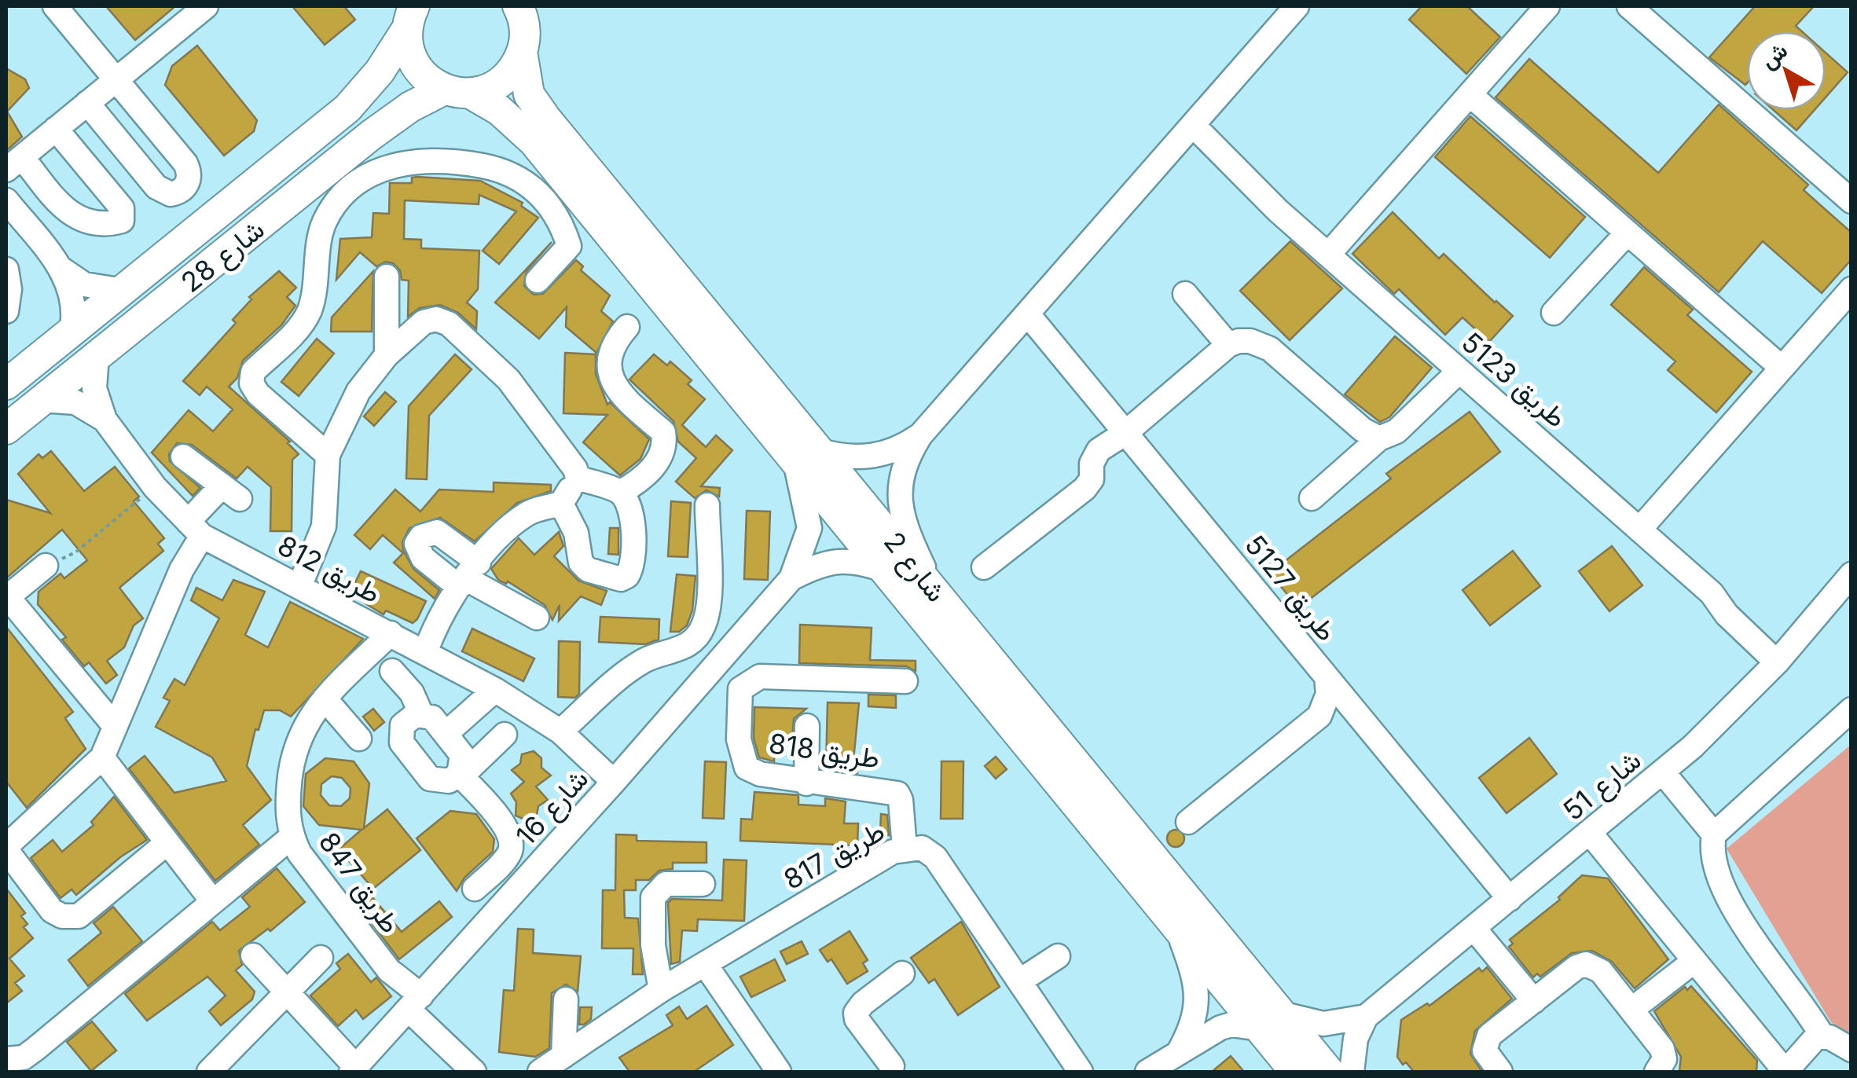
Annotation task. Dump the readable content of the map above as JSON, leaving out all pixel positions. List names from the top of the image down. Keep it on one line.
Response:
{"streets":{"main road":["شارع 28","شارع 2"],"street":["طريق 5123","طريق 812","طريق 5127","طريق 818","شارع 51","شارع 16","طريق 817","طريق 847"]},"crossings":[["شارع 28","شارع 2"],["شارع 28","طريق 812"],["طريق 5123","شارع 51"],["شارع 2","شارع 51"],["شارع 2","شارع 16"],["طريق 812","شارع 16"],["طريق 812","طريق 847"],["طريق 5127","شارع 51"],["طريق 818","طريق 817"],["شارع 16","طريق 847"]],"north":"top left"}
